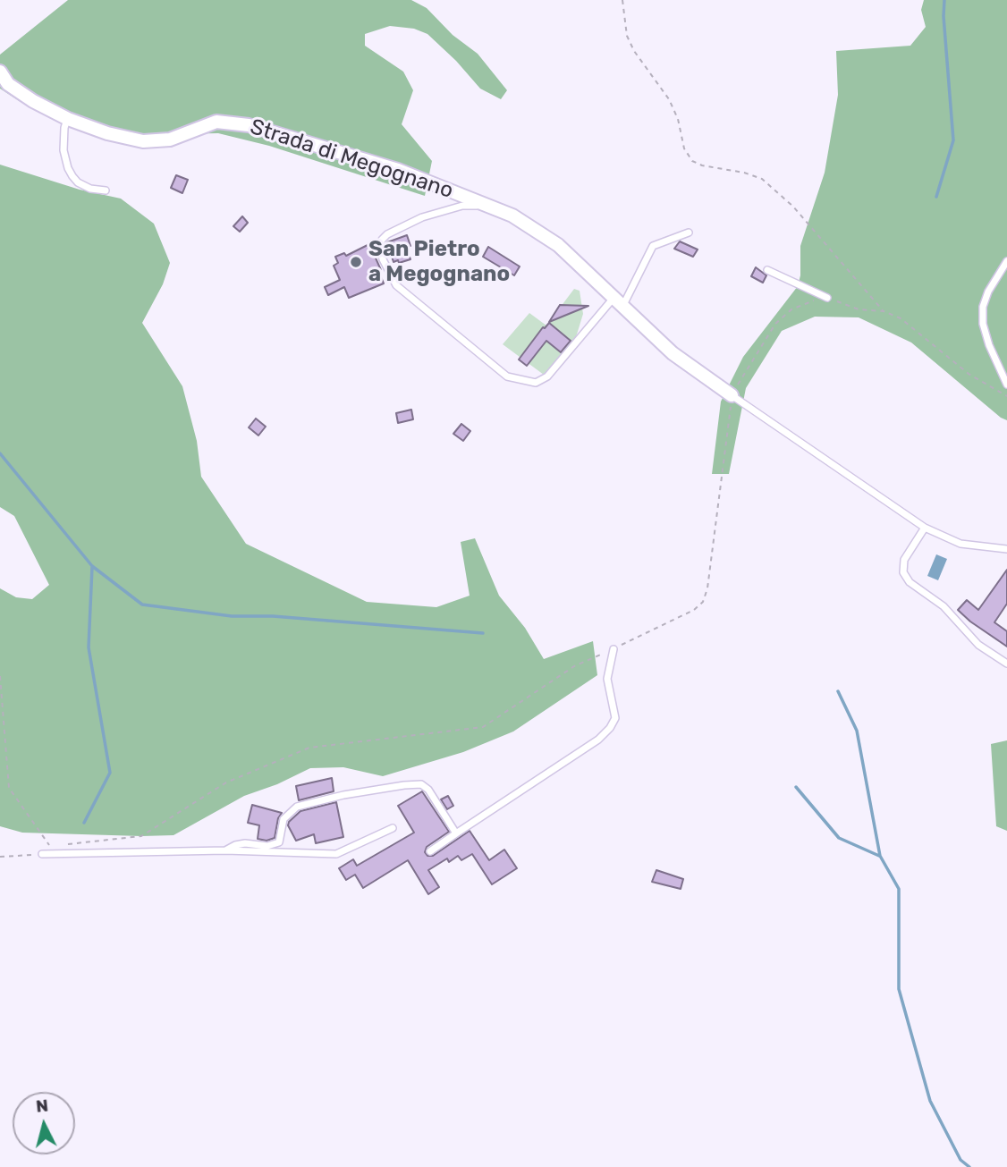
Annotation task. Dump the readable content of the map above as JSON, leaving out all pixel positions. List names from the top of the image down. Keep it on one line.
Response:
{"streets":{"street":["Strada di Megognano"]},"places":["San Pietro a Megognano"],"north":"top"}
